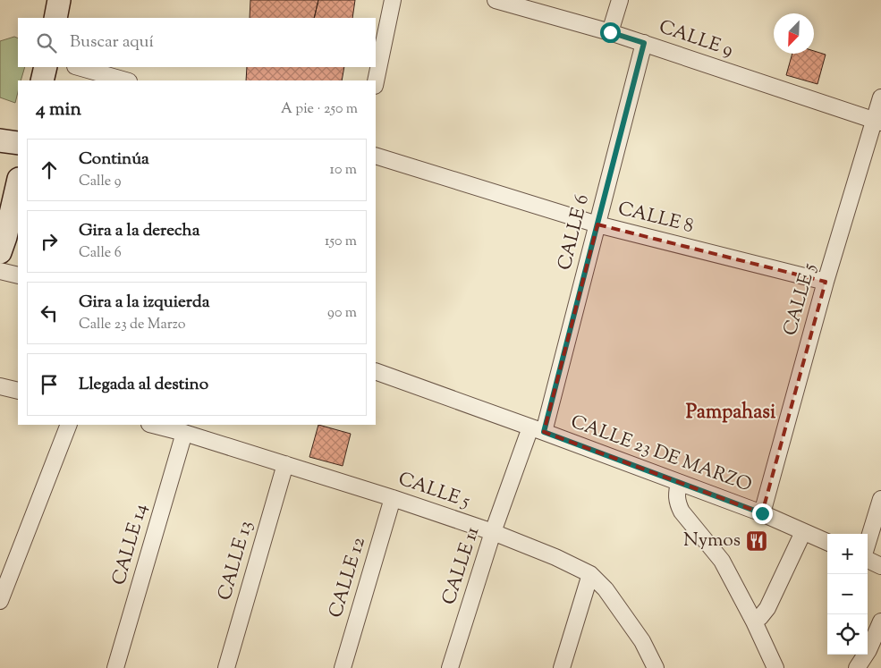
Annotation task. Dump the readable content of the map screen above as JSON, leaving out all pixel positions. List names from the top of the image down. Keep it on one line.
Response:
{"streets":{"street":["CALLE 9","CALLE 8","CALLE 6","CALLE 5","CALLE 23 DE MARZO","CALLE 14","CALLE 13","CALLE 11","CALLE 12"]},"crossings":[["CALLE 9","CALLE 6"],["CALLE 9","CALLE 5"],["CALLE 8","CALLE 6"],["CALLE 8","CALLE 5"],["CALLE 6","CALLE 23 DE MARZO"],["CALLE 6","CALLE 11"],["CALLE 5","CALLE 23 DE MARZO"],["CALLE 5","CALLE 14"],["CALLE 5","CALLE 13"],["CALLE 5","CALLE 11"],["CALLE 5","CALLE 12"],["CALLE 23 DE MARZO","CALLE 11"]],"districts":["Pampahasi"],"places":{"restaurant":["Nymos"]},"north":"bottom left","page":{"search":"Buscar aquí","heading":["4 min","A pie · 250 m"],"list":[["Continúa","Calle 9","10 m"],["Gira a la derecha","Calle 6","150 m"],["Gira a la izquierda","Calle 23 de Marzo","90 m"],"Llegada al destino"],"map_buttons":["+","−"]}}
